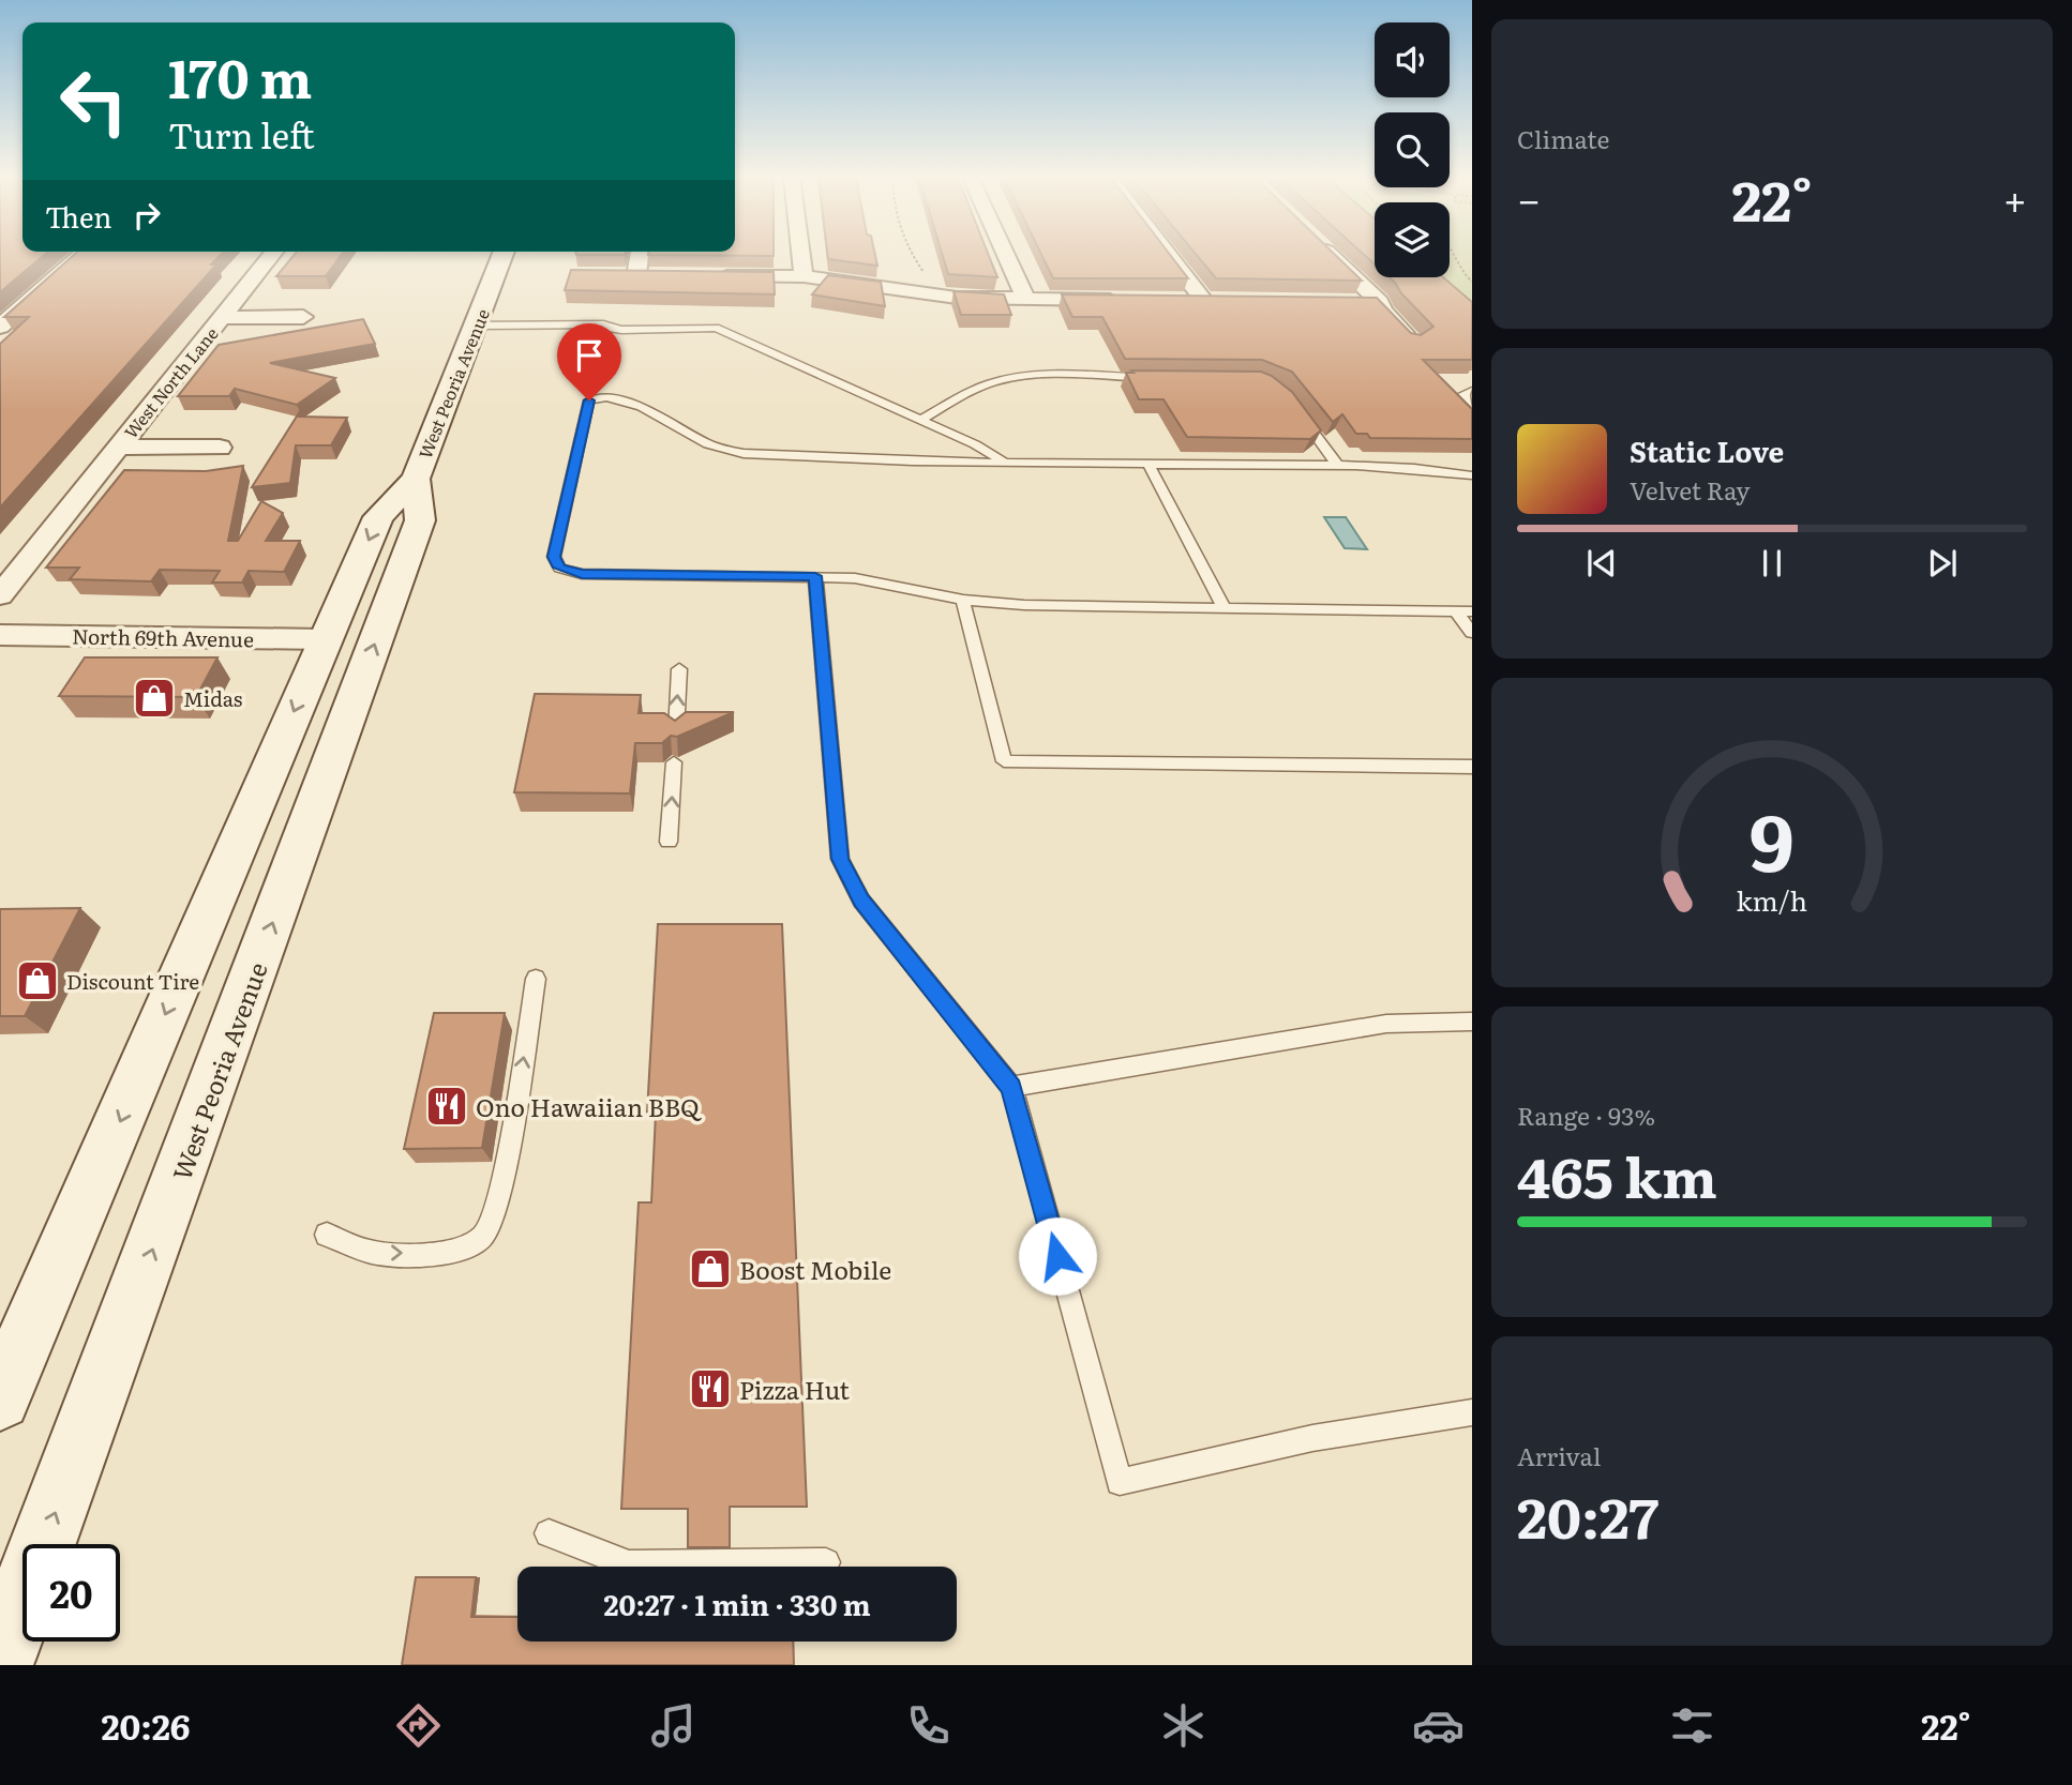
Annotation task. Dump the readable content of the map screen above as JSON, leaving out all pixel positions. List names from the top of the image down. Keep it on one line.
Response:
{"streets":{"main road":["West Peoria Avenue"],"street":["West North Lane","North 69th Avenue"]},"crossings":[["West Peoria Avenue","North 69th Avenue"]],"places":{"shop":["Midas","Discount Tire","Boost Mobile"],"restaurant":["Ono Hawaiian BBQ","Pizza Hut"]},"page":{"tile":["Climate",["Range · 93%","465 km"],["Arrival","20:27"]],"turn":["170 m","Turn left"],"heat":["−","22°","+"],"then":"Then","song":["Static Love","Velvet Ray"],"limit":"20","trip":"20:27 · 1 min · 330 m","tabs":["20:26","22°"],"gauge":["9","km/h"]}}
